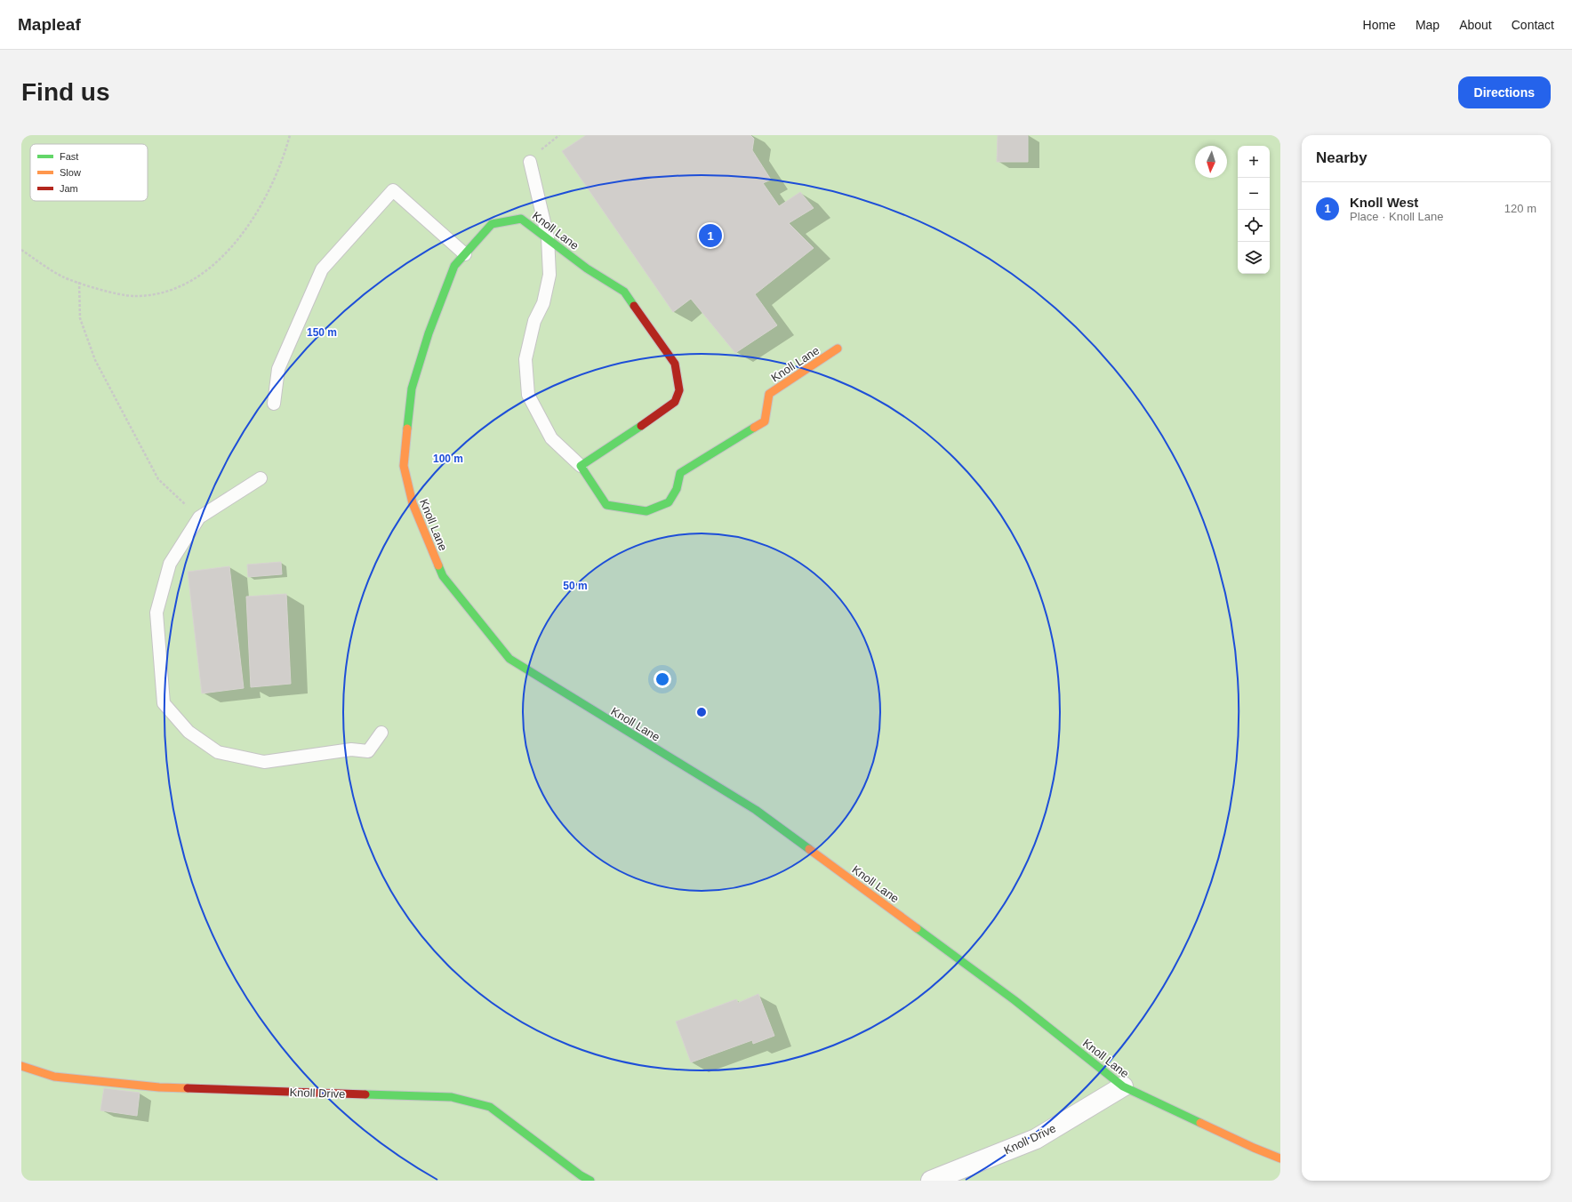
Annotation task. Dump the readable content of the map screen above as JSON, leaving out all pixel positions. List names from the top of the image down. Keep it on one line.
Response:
{"streets":{"street":["Knoll Lane","Knoll Drive"]},"crossings":[["Knoll Lane","Knoll Drive"]],"legend":["Fast","Slow","Jam"],"north":"bottom","page":{"header":"Mapleaf","nav":["Home","Map","About","Contact"],"buttons":"Directions","title":"Find us","heading":"Nearby","map_buttons":["+","−"],"list":[{"mark":"1","name":"Knoll West","note":"Place · Knoll Lane","value":"120 m"}],"pins":"1"},"rings":["150 m","100 m","50 m"]}
